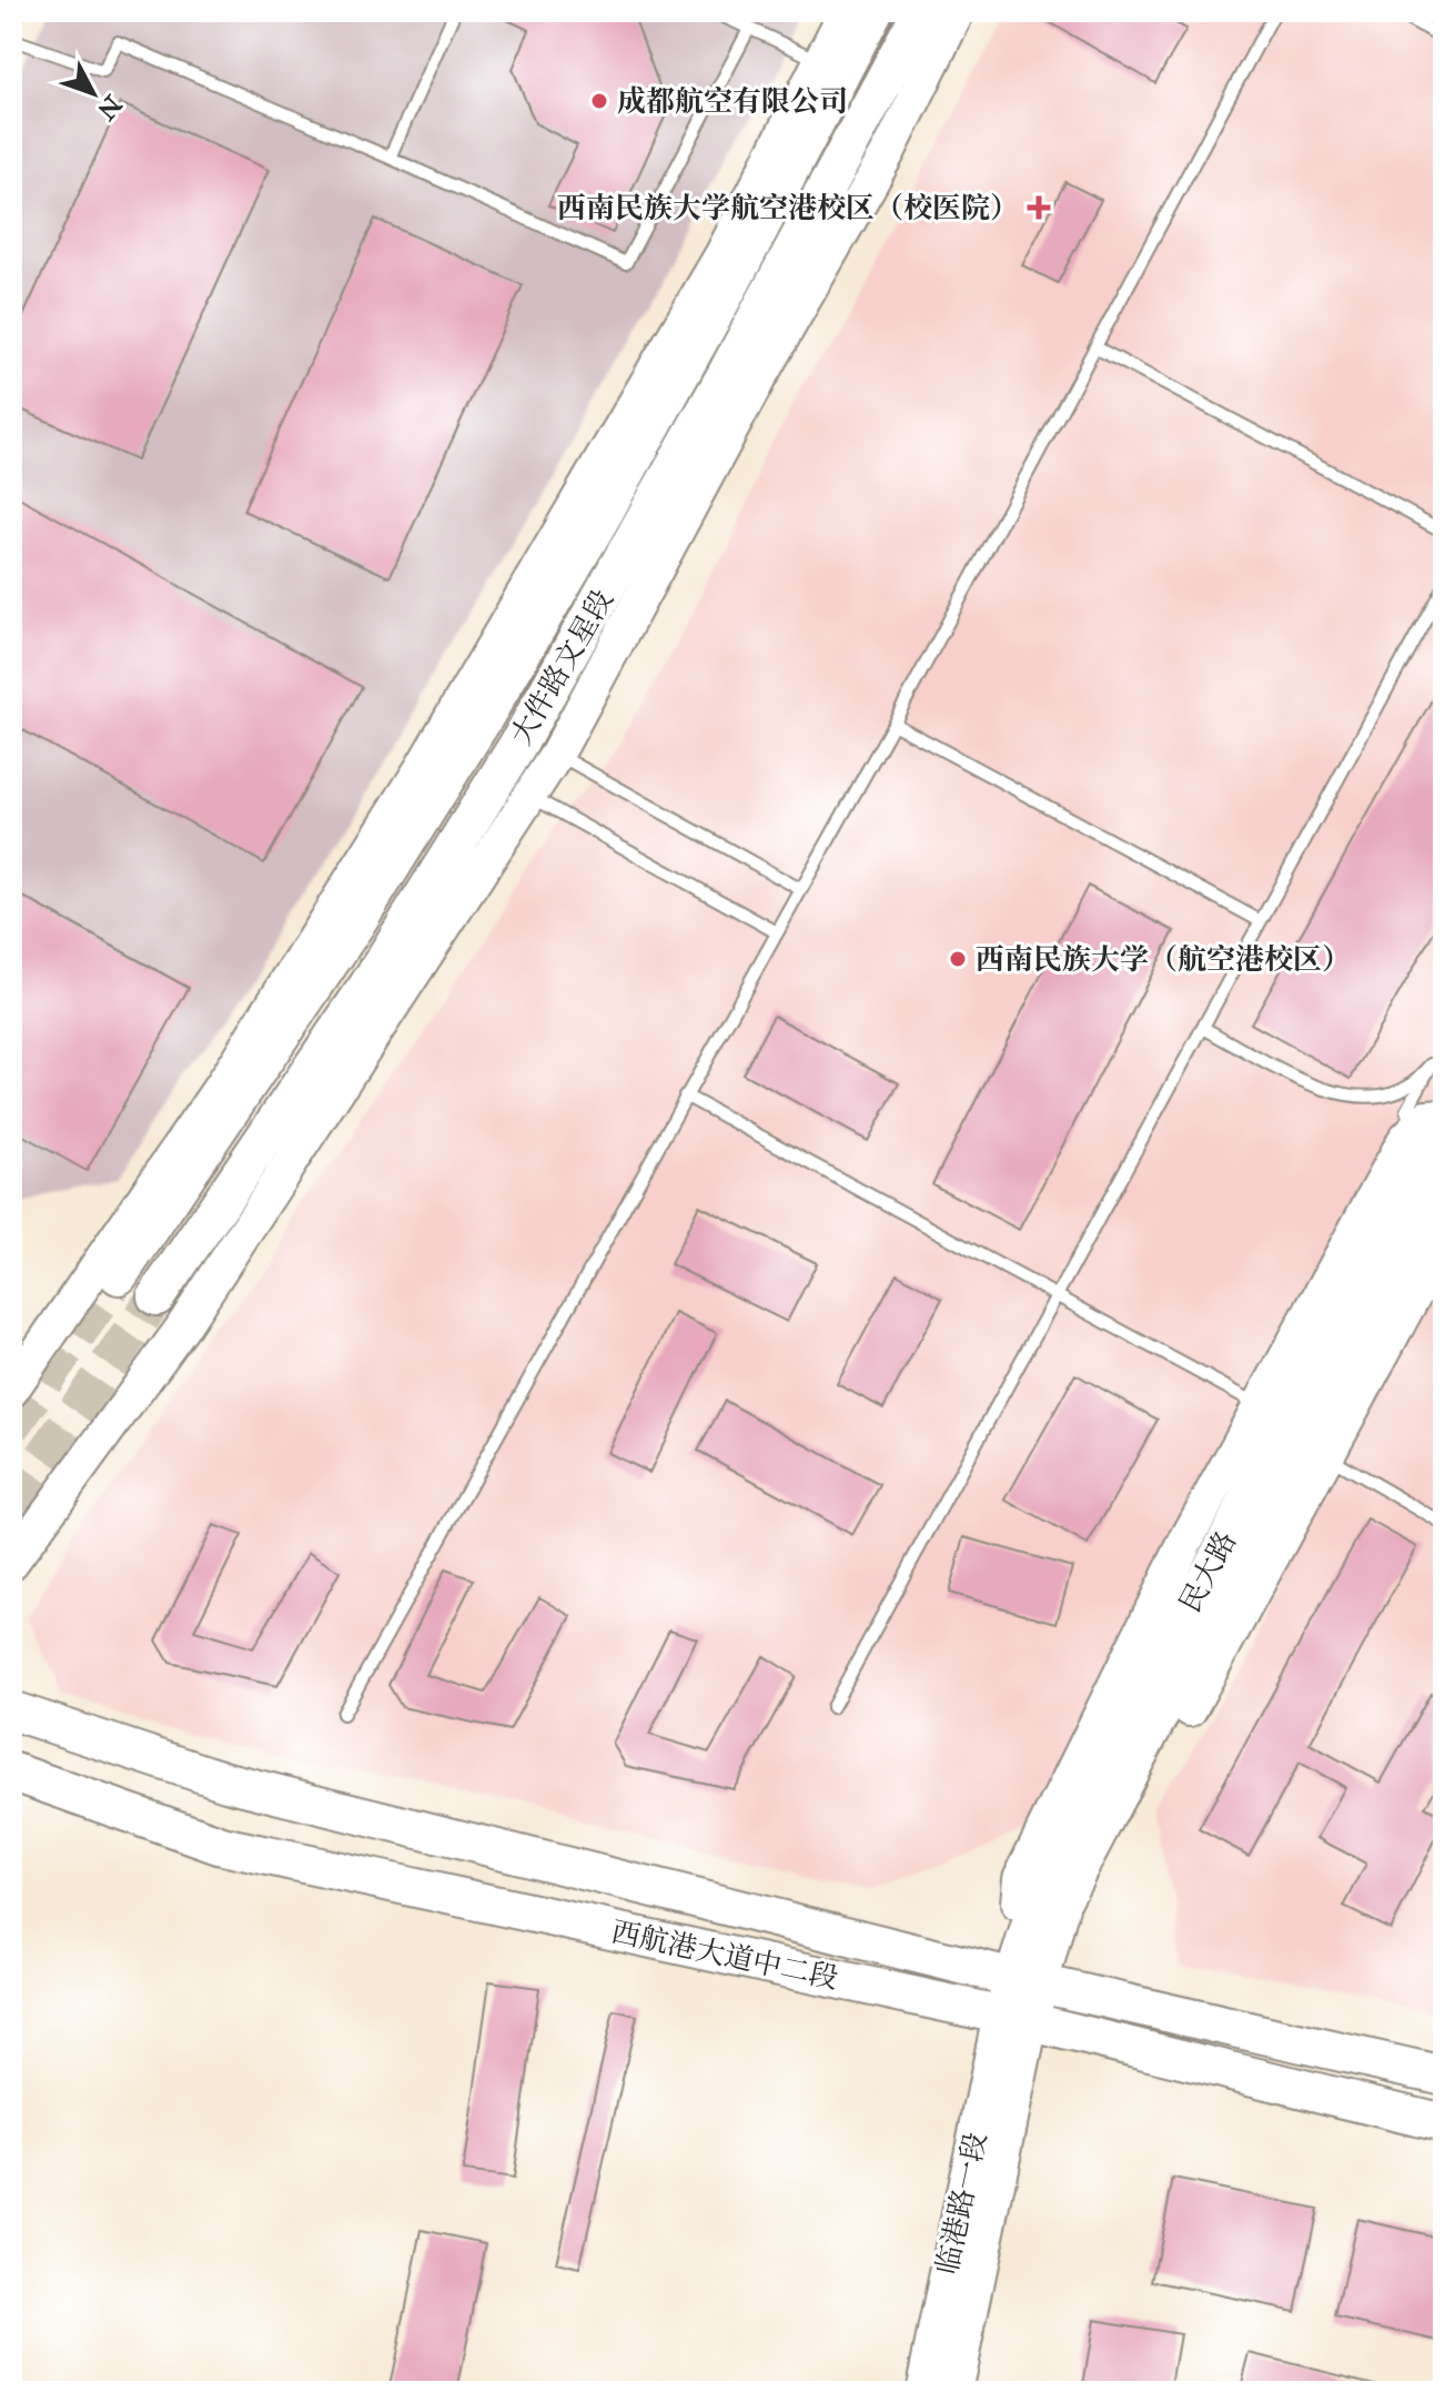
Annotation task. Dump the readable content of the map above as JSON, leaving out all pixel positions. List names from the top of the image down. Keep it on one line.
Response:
{"streets":{"main road":["大件路文星段","西航港大道中二段"],"street":["民大路","临港路一段"]},"crossings":[["民大路","西航港大道中二段"],["民大路","临港路一段"],["西航港大道中二段","临港路一段"]],"places":{"other":["成都航空有限公司","西南民族大学（航空港校区）"],"health":["西南民族大学航空港校区（校医院）"]},"north":"bottom right"}
